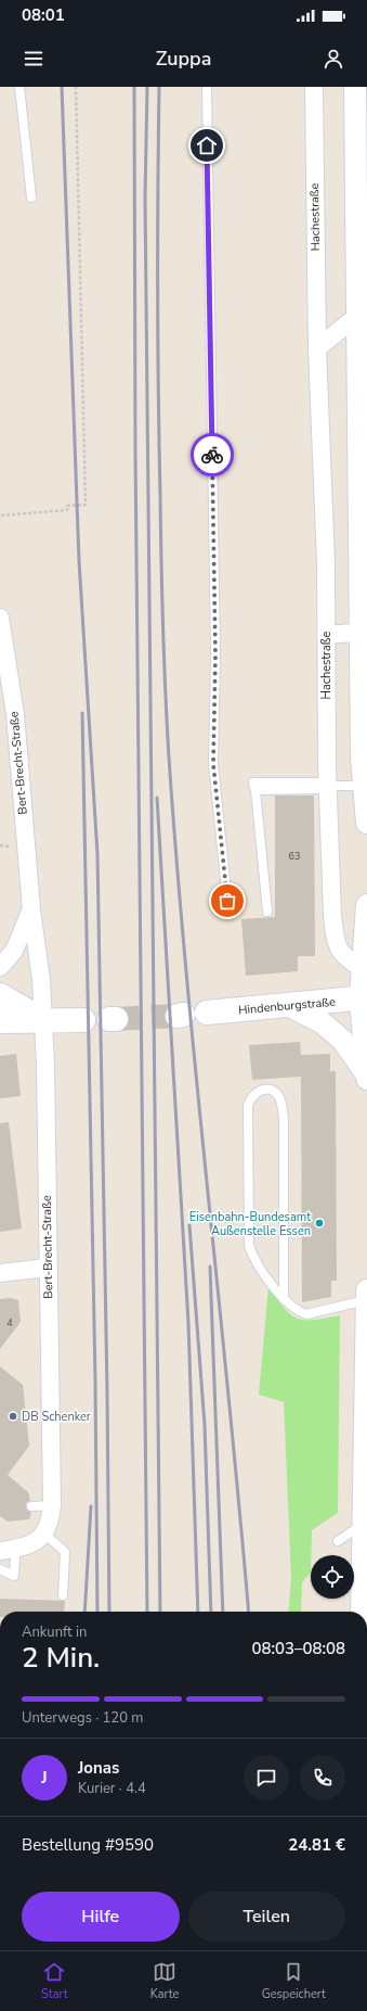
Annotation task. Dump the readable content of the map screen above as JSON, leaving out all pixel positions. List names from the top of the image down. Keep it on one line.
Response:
{"streets":{"main road":["Hindenburgstraße"],"street":["Hachestraße","Bert-Brecht-Straße"]},"places":["Eisenbahn-Bundesamt Außenstelle Essen","DB Schenker"],"house_numbers":["63","4"],"page":{"status":"08:01","header":"Zuppa","heading":["2 Min.","Ankunft in","08:03–08:08"],"panel":["Jonas","Kurier · 4.4","Bestellung #9590","24.81 €"],"bar":"Unterwegs · 120 m","round":"J","buttons":["Hilfe","Teilen"],"tabs":["Start","Karte","Gespeichert"]}}
